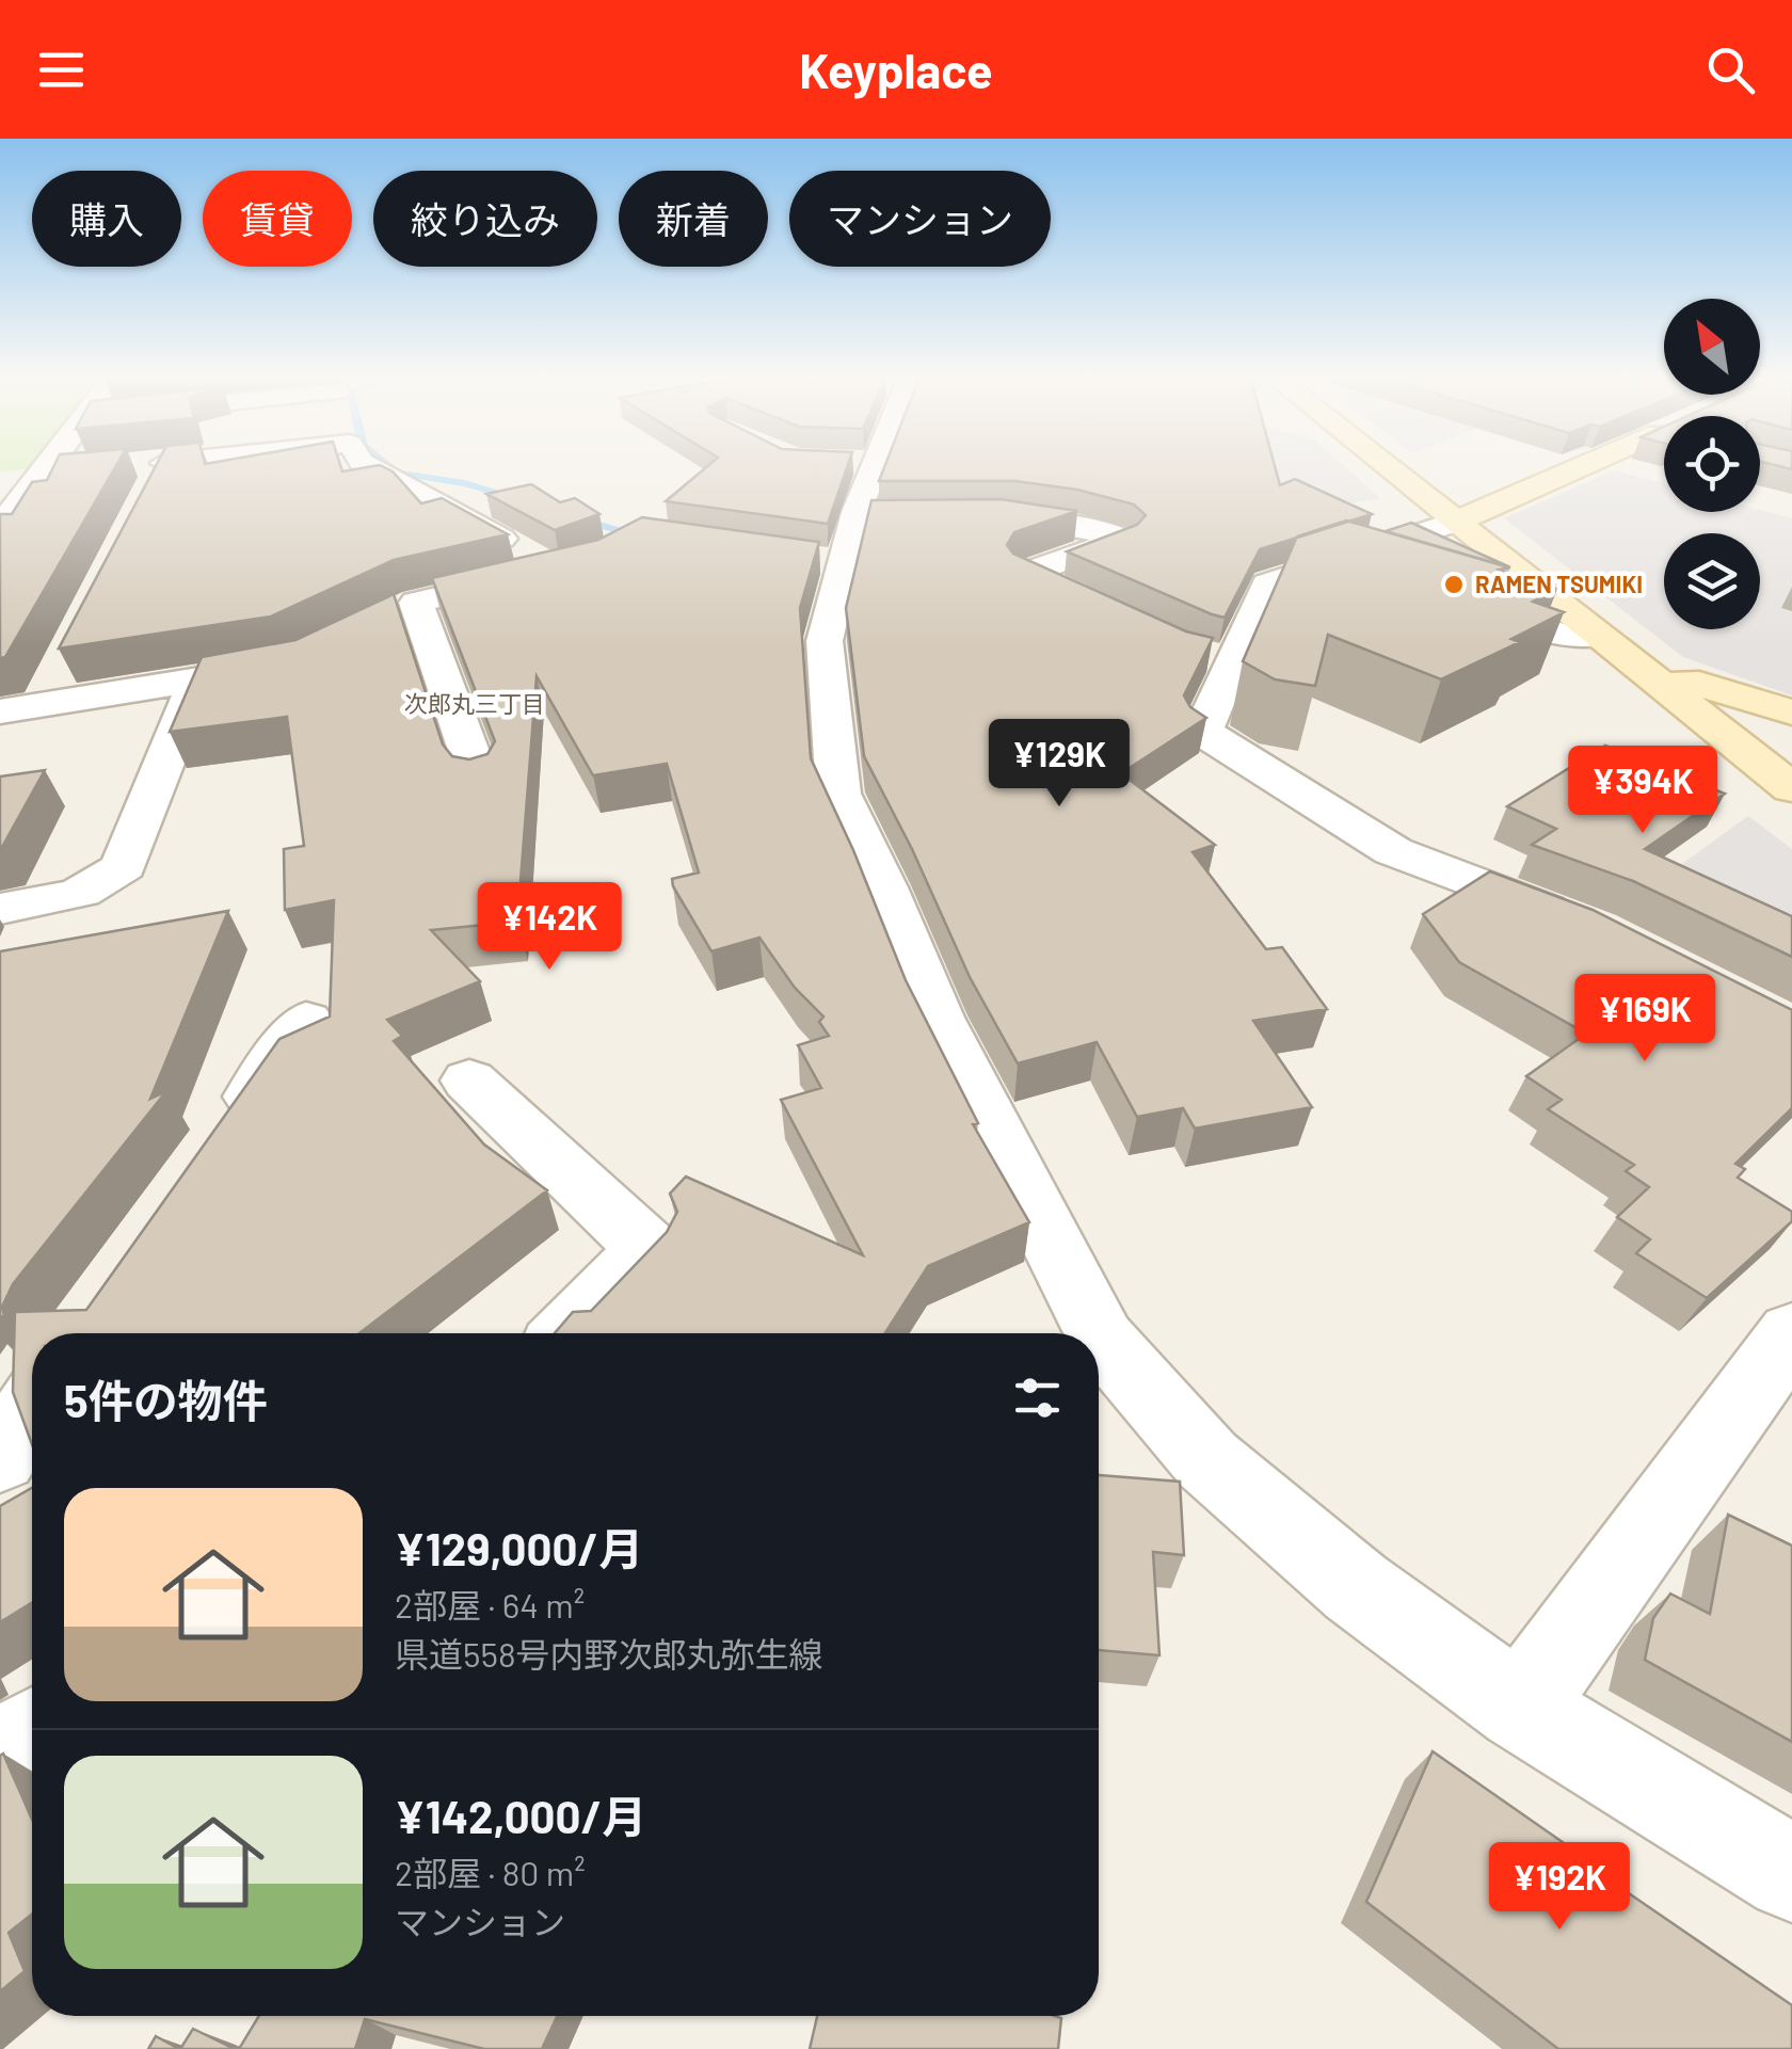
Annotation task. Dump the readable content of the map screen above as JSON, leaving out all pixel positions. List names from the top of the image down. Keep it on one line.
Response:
{"districts":["次郎丸三丁目"],"places":["RAMEN TSUMIKI"],"north":"top left","page":{"header":"Keyplace","chip":["購入","賃貸","絞り込み","新着","マンション"],"price":["¥129K","¥394K","¥142K","¥169K","¥192K"],"heading":"5件の物件","list":[{"name":"¥129,000/月","note":"2部屋 · 64 m² · 県道558号内野次郎丸弥生線"},{"name":"¥142,000/月","note":"2部屋 · 80 m² · マンション"}]}}
